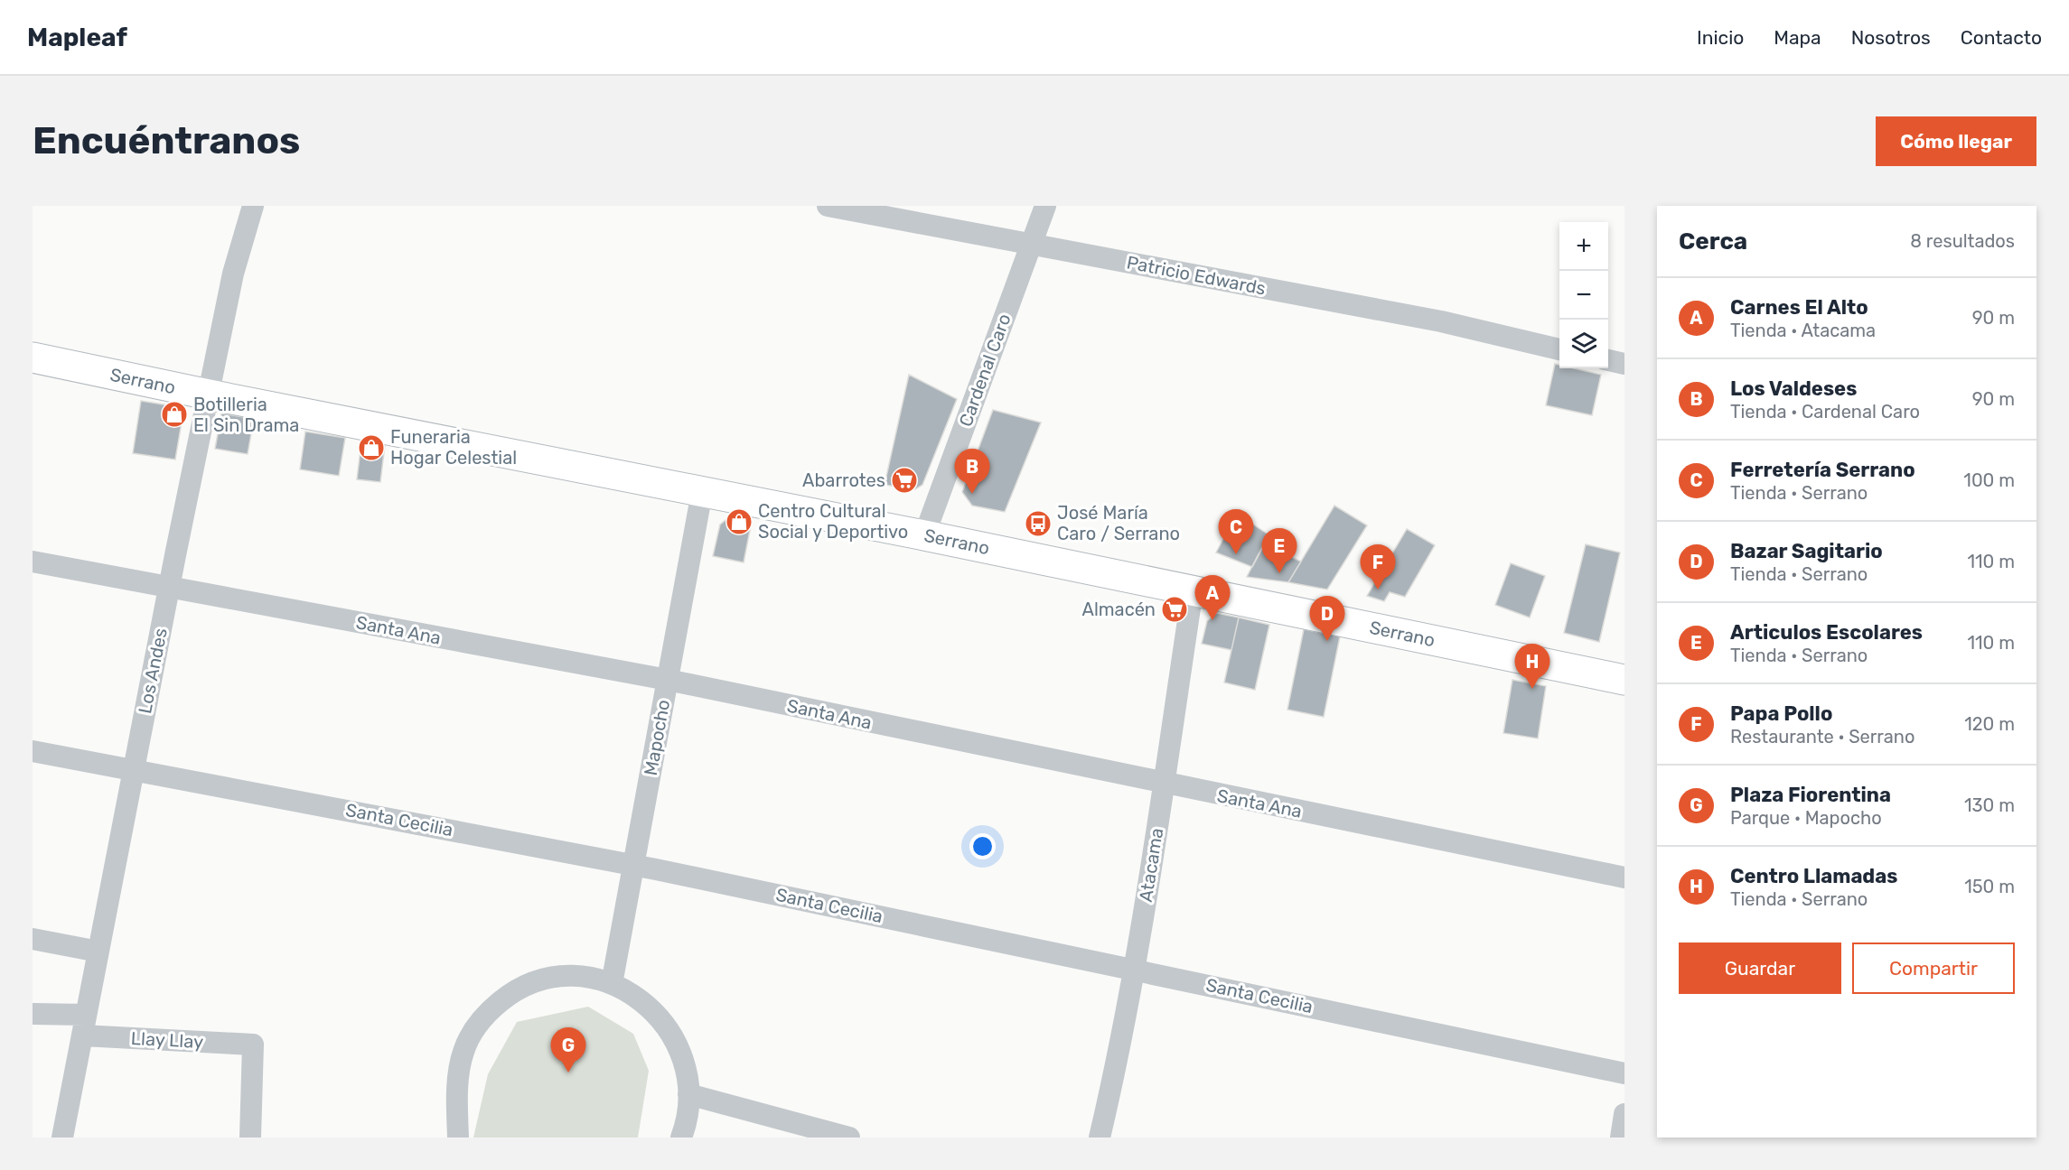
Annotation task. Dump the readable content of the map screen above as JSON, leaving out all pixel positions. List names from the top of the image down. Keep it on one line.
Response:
{"streets":{"main road":["Serrano"],"street":["Patricio Edwards","Cardenal Caro","Santa Ana","Los Andes","Mapocho","Santa Cecilia","Atacama","Llay Llay"]},"crossings":[["Patricio Edwards","Cardenal Caro"],["Cardenal Caro","Serrano"],["Serrano","Los Andes"],["Serrano","Mapocho"],["Serrano","Atacama"],["Santa Ana","Los Andes"],["Santa Ana","Mapocho"],["Santa Ana","Atacama"],["Los Andes","Santa Cecilia"],["Los Andes","Llay Llay"],["Mapocho","Santa Cecilia"],["Santa Cecilia","Atacama"]],"places":{"shop":["Botilleria El Sin Drama","Funeraria Hogar Celestial","Centro Cultural Social y Deportivo"],"supermarket":["Abarrotes","Almacén"],"bus stop":["José María Caro / Serrano"]},"page":{"header":"Mapleaf","nav":["Inicio","Mapa","Nosotros","Contacto"],"buttons":["Cómo llegar",["Guardar","Compartir"]],"title":"Encuéntranos","heading":["Cerca","8 resultados"],"map_buttons":["+","−"],"list":[{"mark":"A","name":"Carnes El Alto","note":"Tienda · Atacama","value":"90 m"},{"mark":"B","name":"Los Valdeses","note":"Tienda · Cardenal Caro","value":"90 m"},{"mark":"C","name":"Ferretería Serrano","note":"Tienda · Serrano","value":"100 m"},{"mark":"D","name":"Bazar Sagitario","note":"Tienda · Serrano","value":"110 m"},{"mark":"E","name":"Articulos Escolares","note":"Tienda · Serrano","value":"110 m"},{"mark":"F","name":"Papa Pollo","note":"Restaurante · Serrano","value":"120 m"},{"mark":"G","name":"Plaza Fiorentina","note":"Parque · Mapocho","value":"130 m"},{"mark":"H","name":"Centro Llamadas","note":"Tienda · Serrano","value":"150 m"}],"pins":["B","C","E","F","A","D","H","G"]}}
